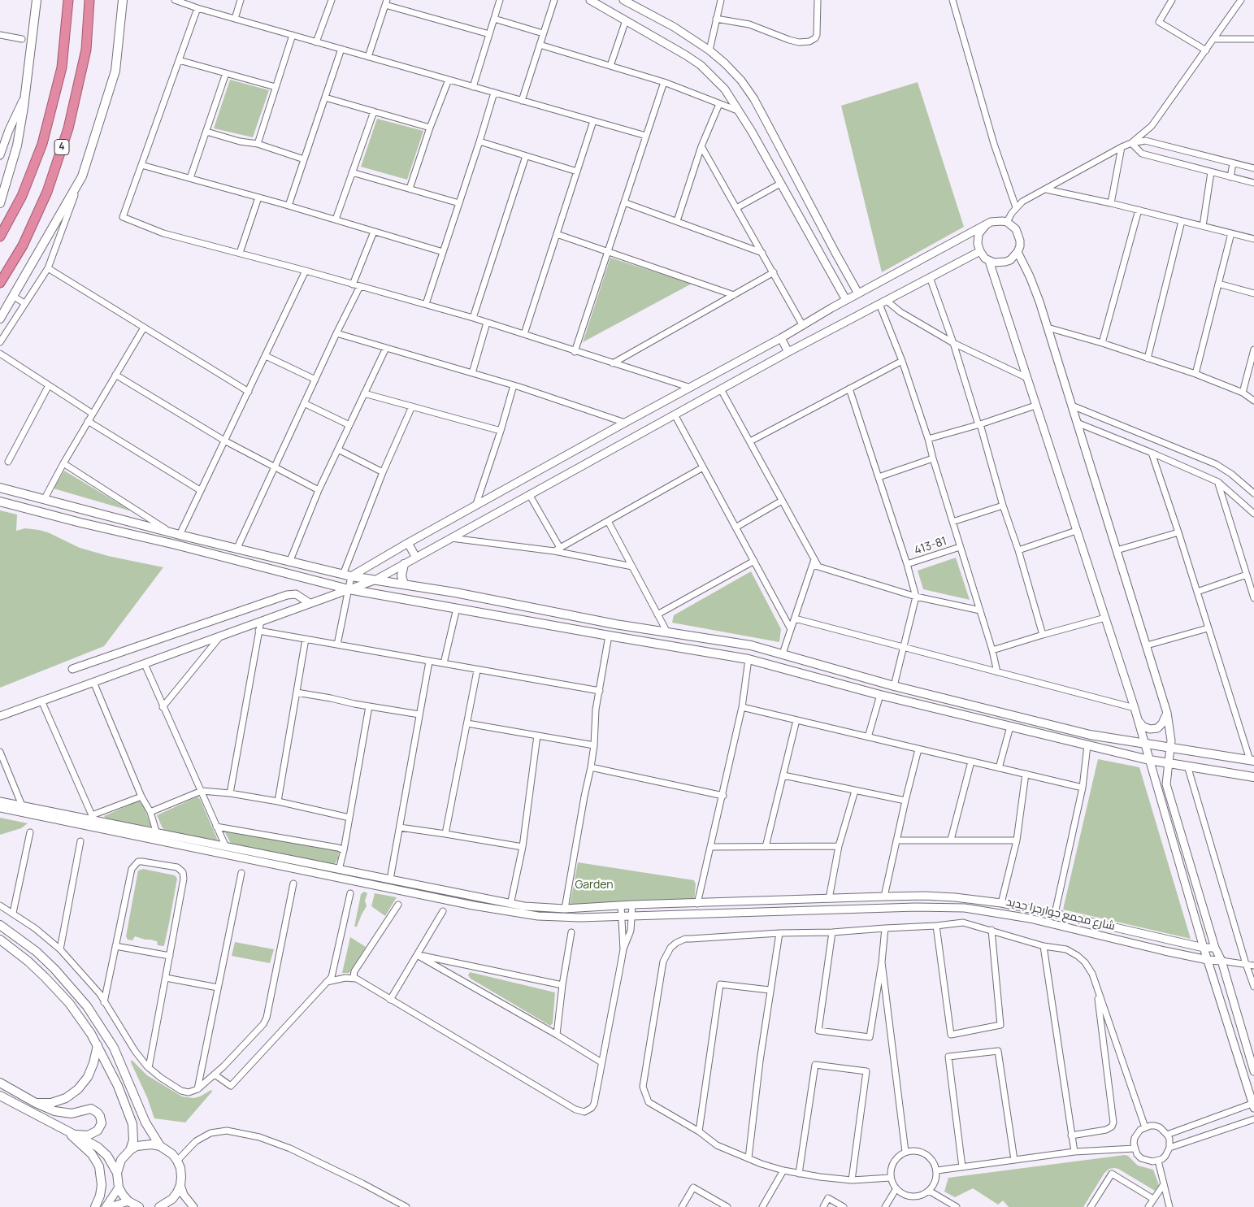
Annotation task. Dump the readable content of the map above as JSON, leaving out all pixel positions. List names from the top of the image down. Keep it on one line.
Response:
{"streets":{"highway":["4"],"street":["413-81","شارع مجمع جوارجرا جديد"]},"parks":["Garden"]}
